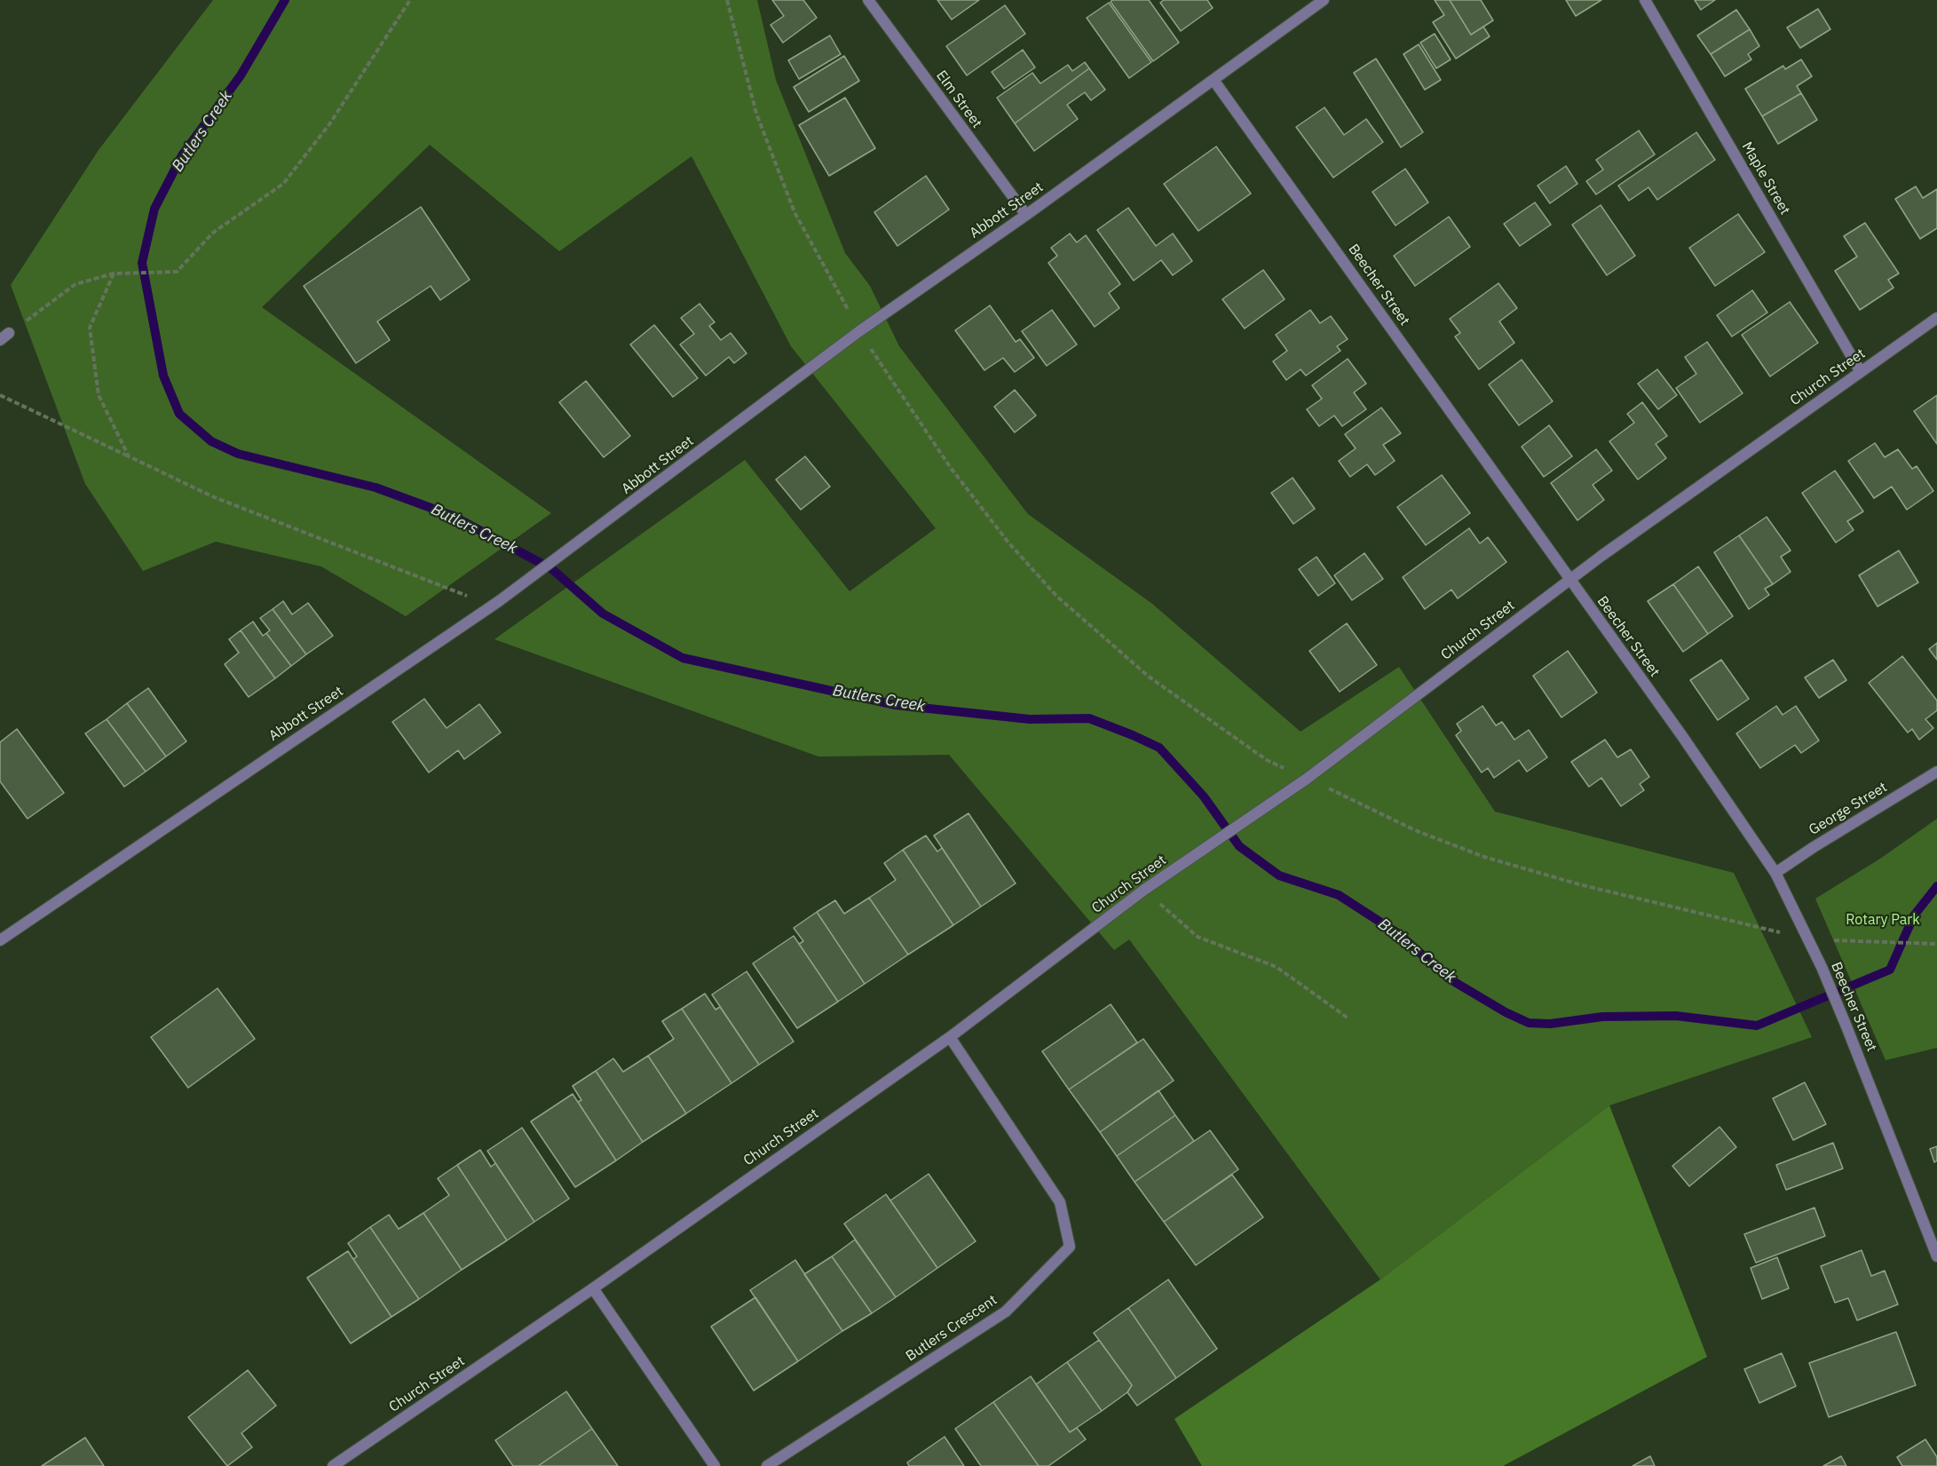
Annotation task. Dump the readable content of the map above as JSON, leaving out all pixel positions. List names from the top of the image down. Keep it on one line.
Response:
{"streets":{"street":["Elm Street","Maple Street","Abbott Street","Beecher Street","Church Street","George Street","Butlers Crescent"]},"crossings":[["Elm Street","Abbott Street"],["Maple Street","Church Street"],["Abbott Street","Beecher Street"],["Beecher Street","Church Street"],["Beecher Street","George Street"],["Church Street","Butlers Crescent"]],"water":["Butlers Creek"],"parks":["Rotary Park"]}
